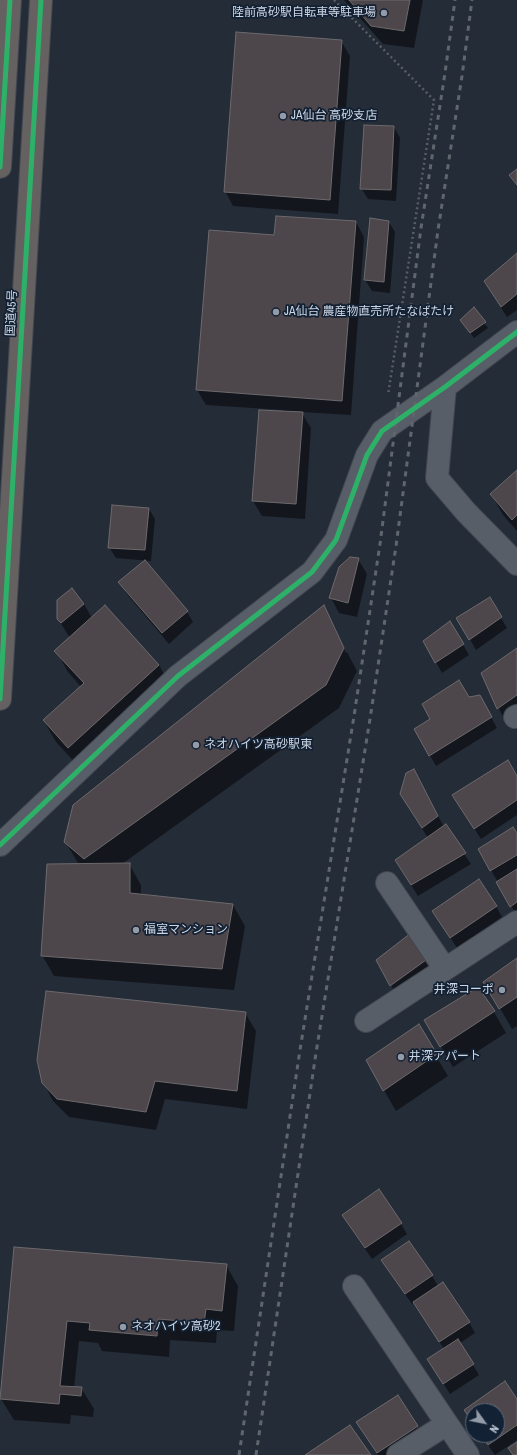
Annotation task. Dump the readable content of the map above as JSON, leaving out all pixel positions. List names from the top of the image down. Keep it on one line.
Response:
{"streets":{"highway":["国道45号"]},"places":["陸前高砂駅自転車等駐車場","JA仙台 高砂支店","JA仙台 農産物直売所たなばたけ","ネオハイツ高砂駅東","福室マンション","井深コーポ","井深アパート","ネオハイツ高砂2"],"north":"bottom right"}
